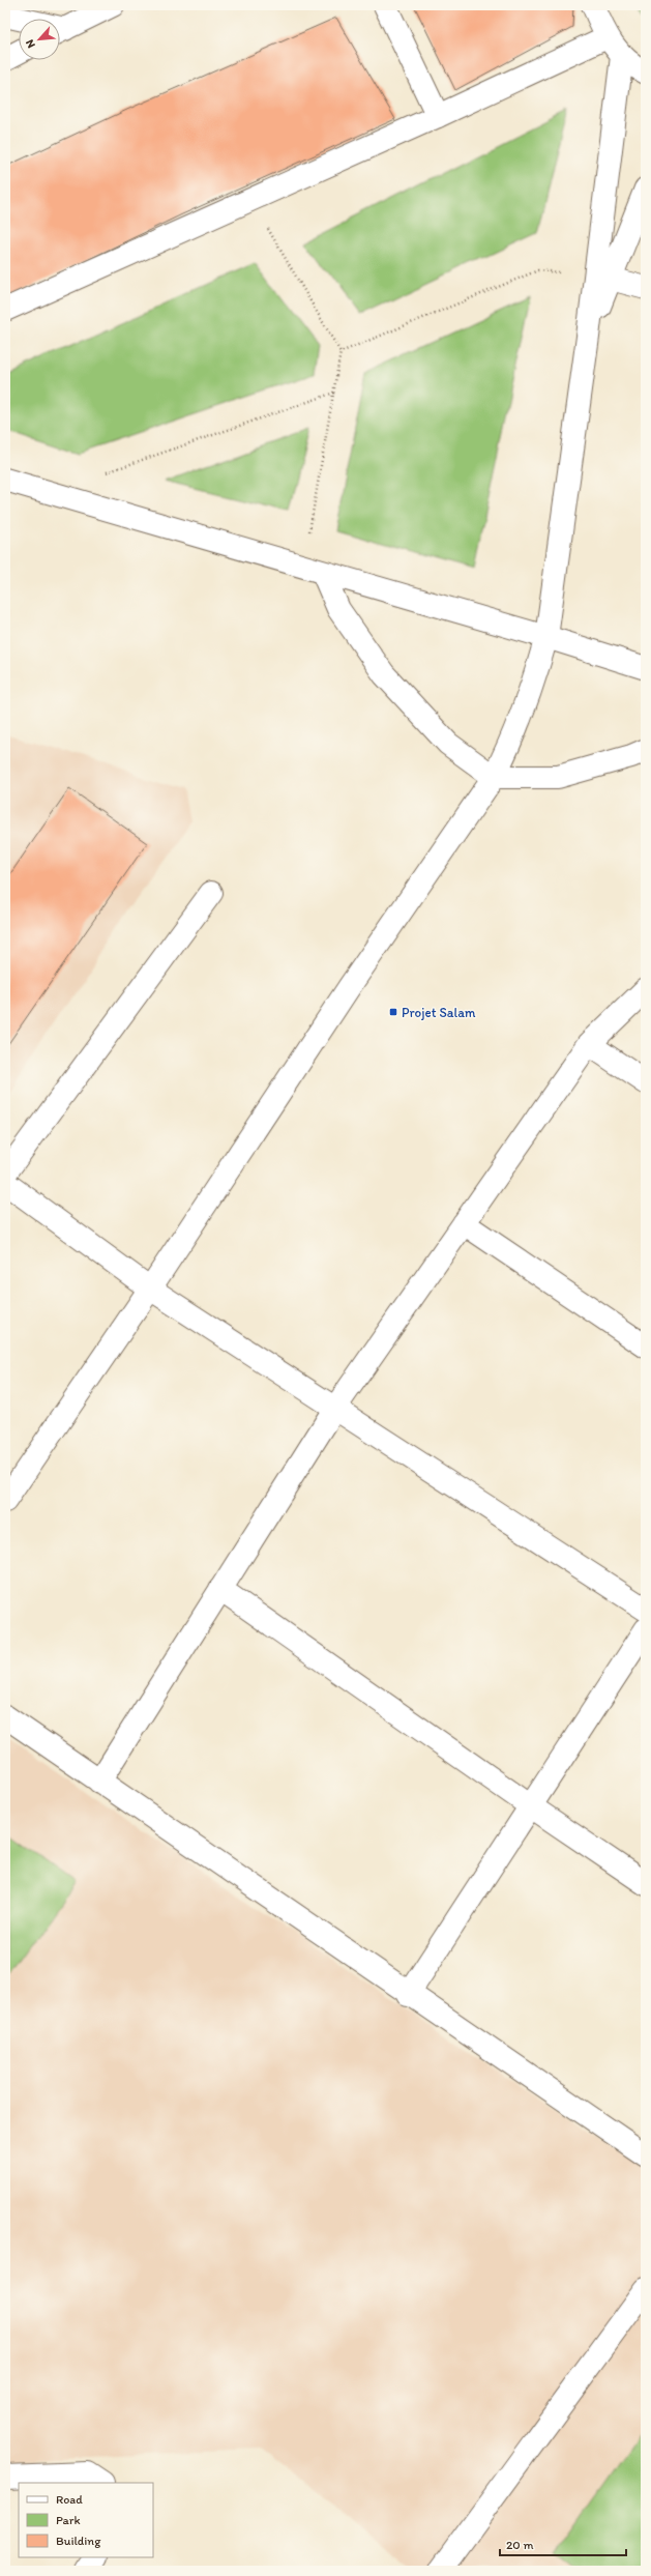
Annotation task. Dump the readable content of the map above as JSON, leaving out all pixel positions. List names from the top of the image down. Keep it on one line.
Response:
{"places":{"transit":["Projet Salam"]},"legend":["Road","Park","Building"],"scale_bar":"20 m","north":"bottom left"}
